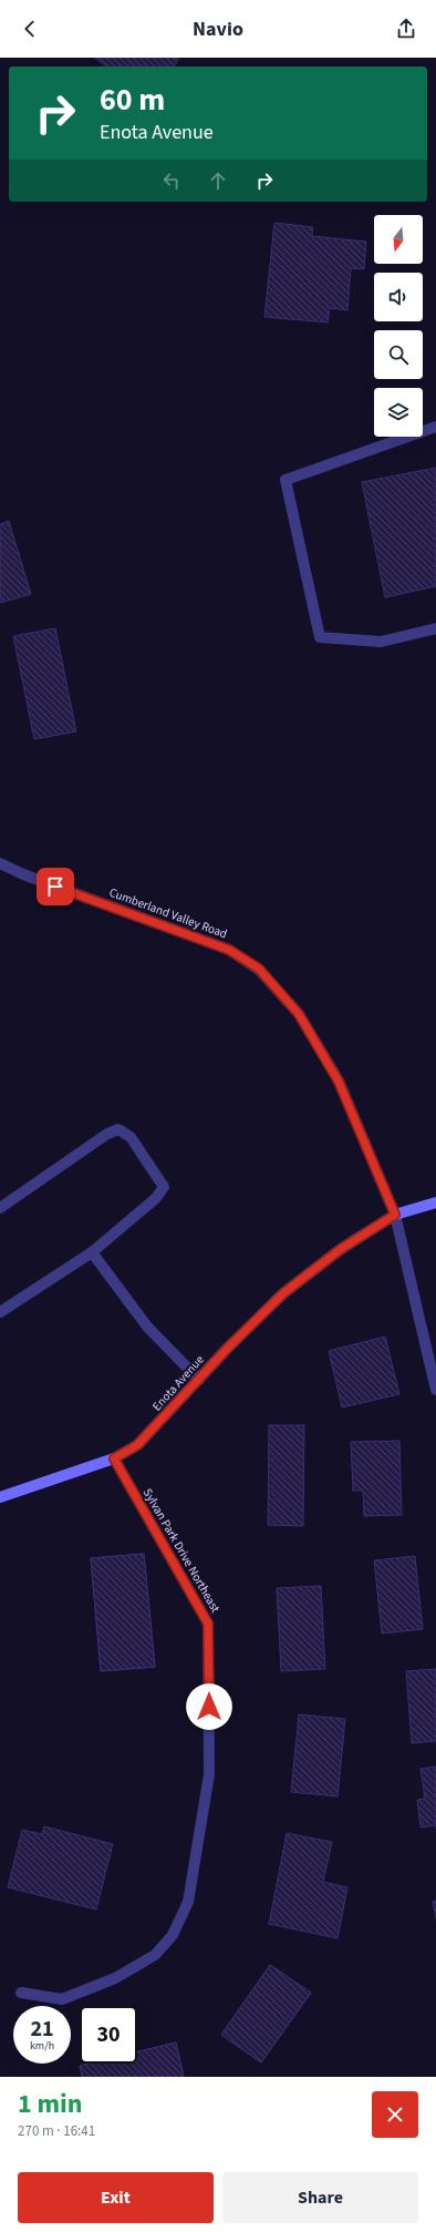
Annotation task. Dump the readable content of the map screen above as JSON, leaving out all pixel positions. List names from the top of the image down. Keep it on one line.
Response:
{"streets":{"street":["Cumberland Valley Road","Enota Avenue","Sylvan Park Drive Northeast"]},"crossings":[["Cumberland Valley Road","Enota Avenue"],["Enota Avenue","Sylvan Park Drive Northeast"]],"north":"bottom","page":{"header":"Navio","turn":["60 m","Enota Avenue"],"speed":"21 km/h","limit":"30","heading":["1 min","270 m · 16:41"],"buttons":["Exit","Share"]}}
